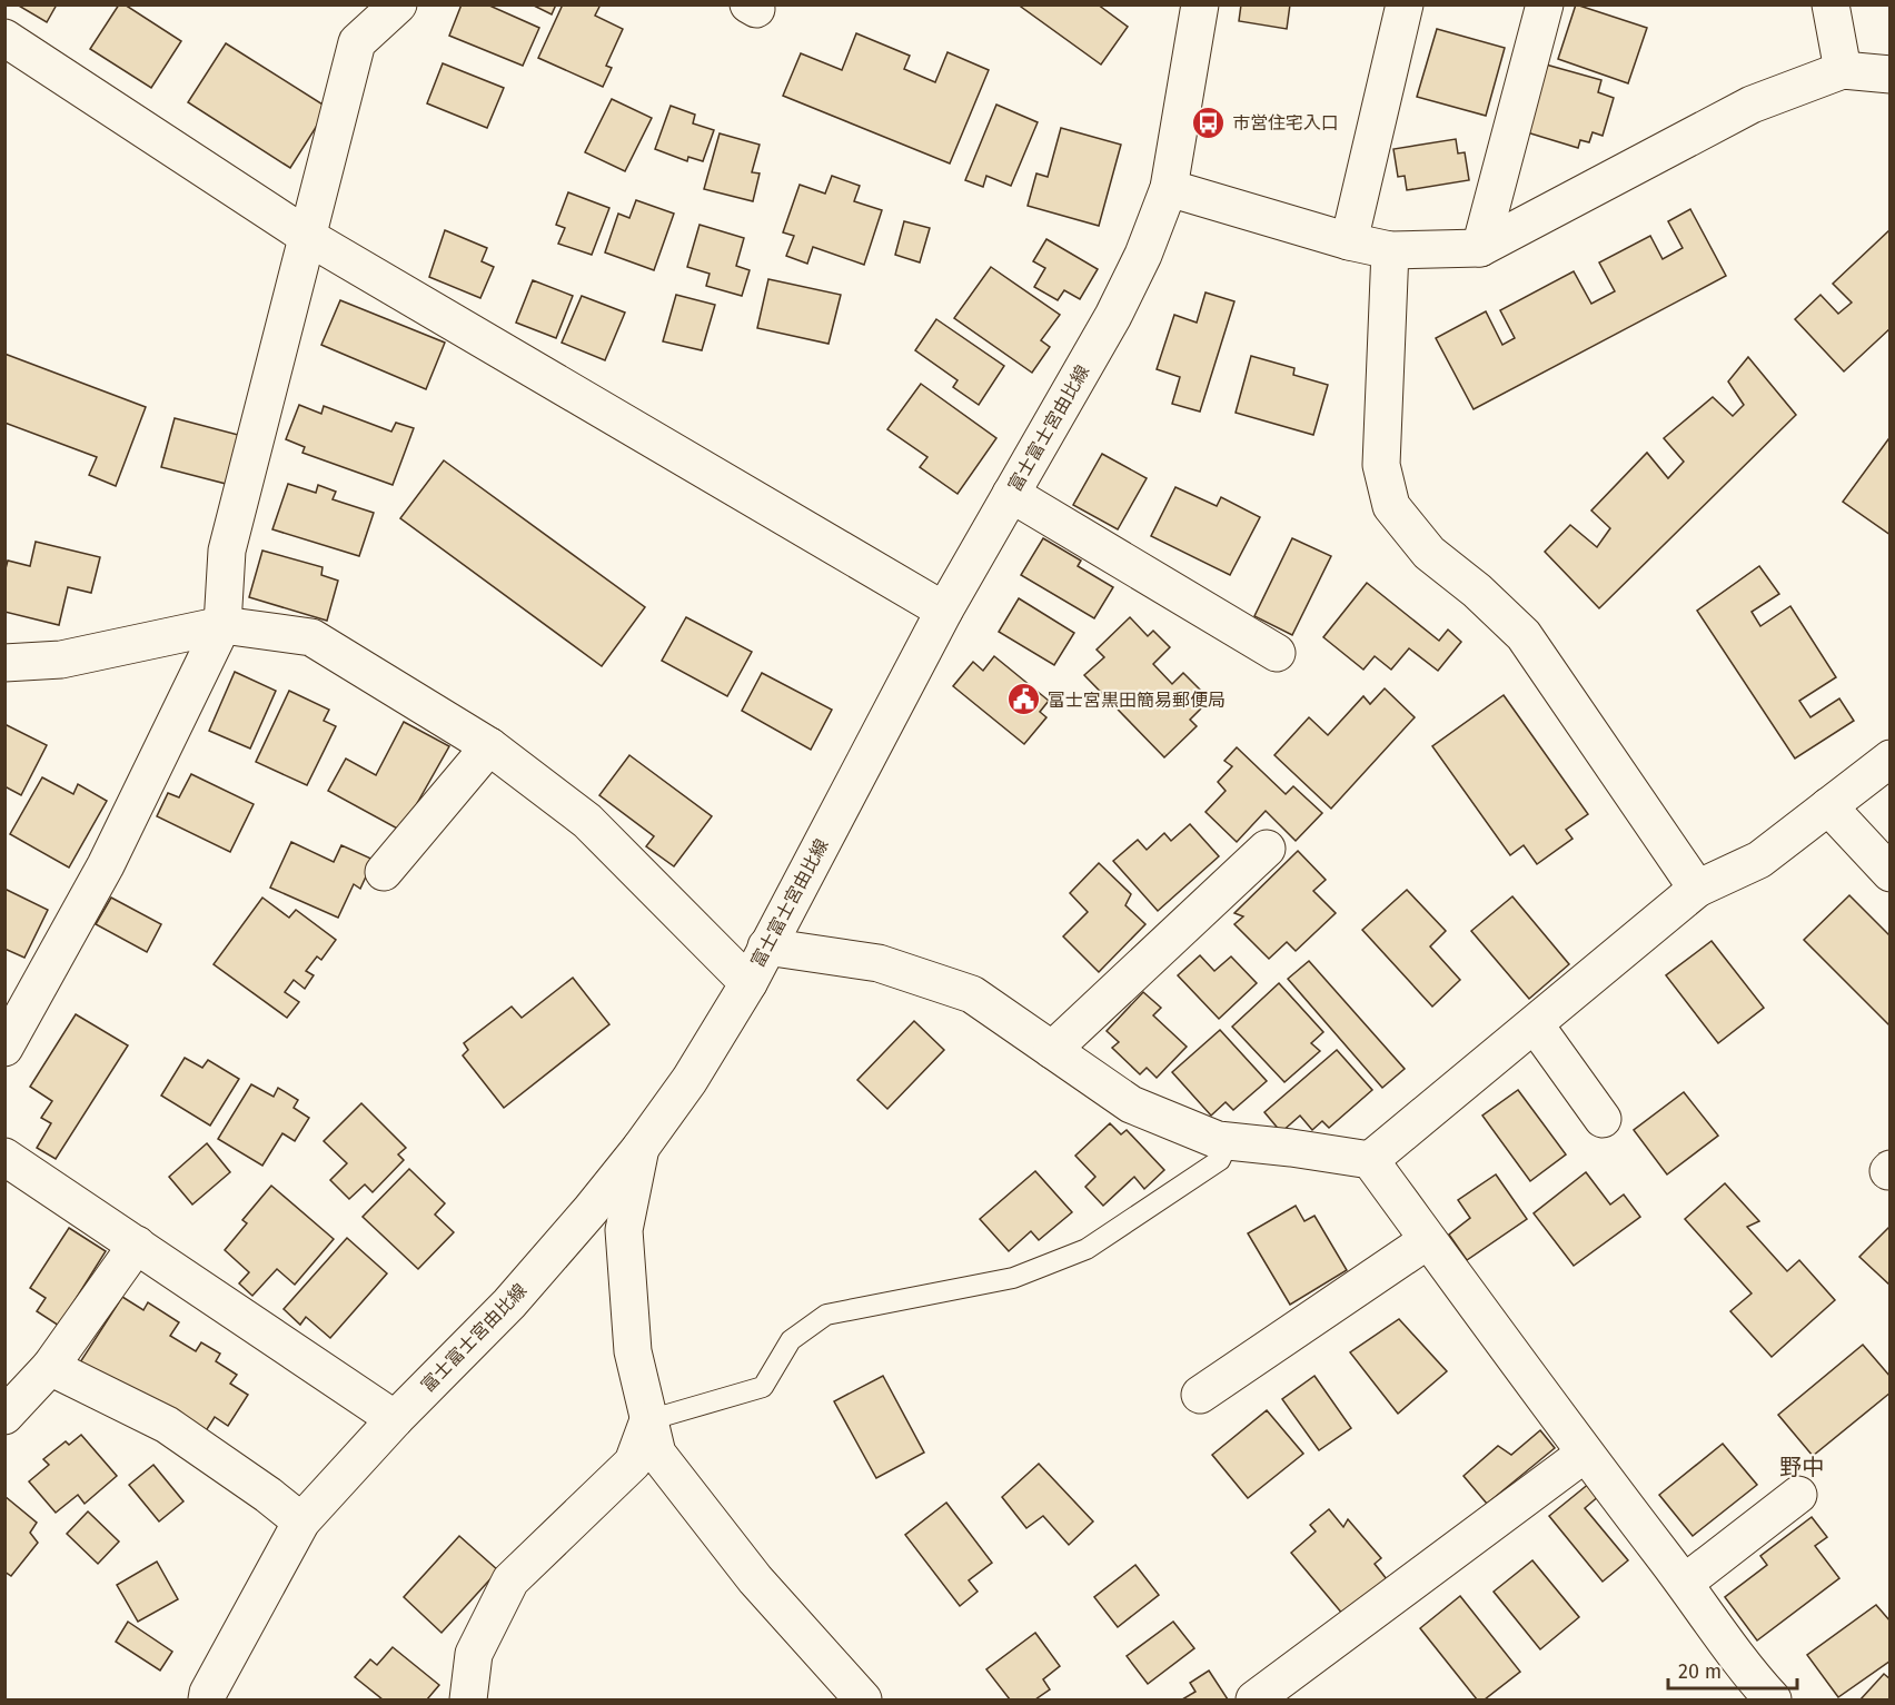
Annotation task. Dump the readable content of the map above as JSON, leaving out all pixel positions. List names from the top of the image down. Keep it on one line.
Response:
{"streets":{"street":["富士富士宮由比線"]},"districts":["野中"],"places":{"bus stop":["市営住宅入口"],"public building":["富士宮黒田簡易郵便局"]},"scale_bar":"20 m"}
